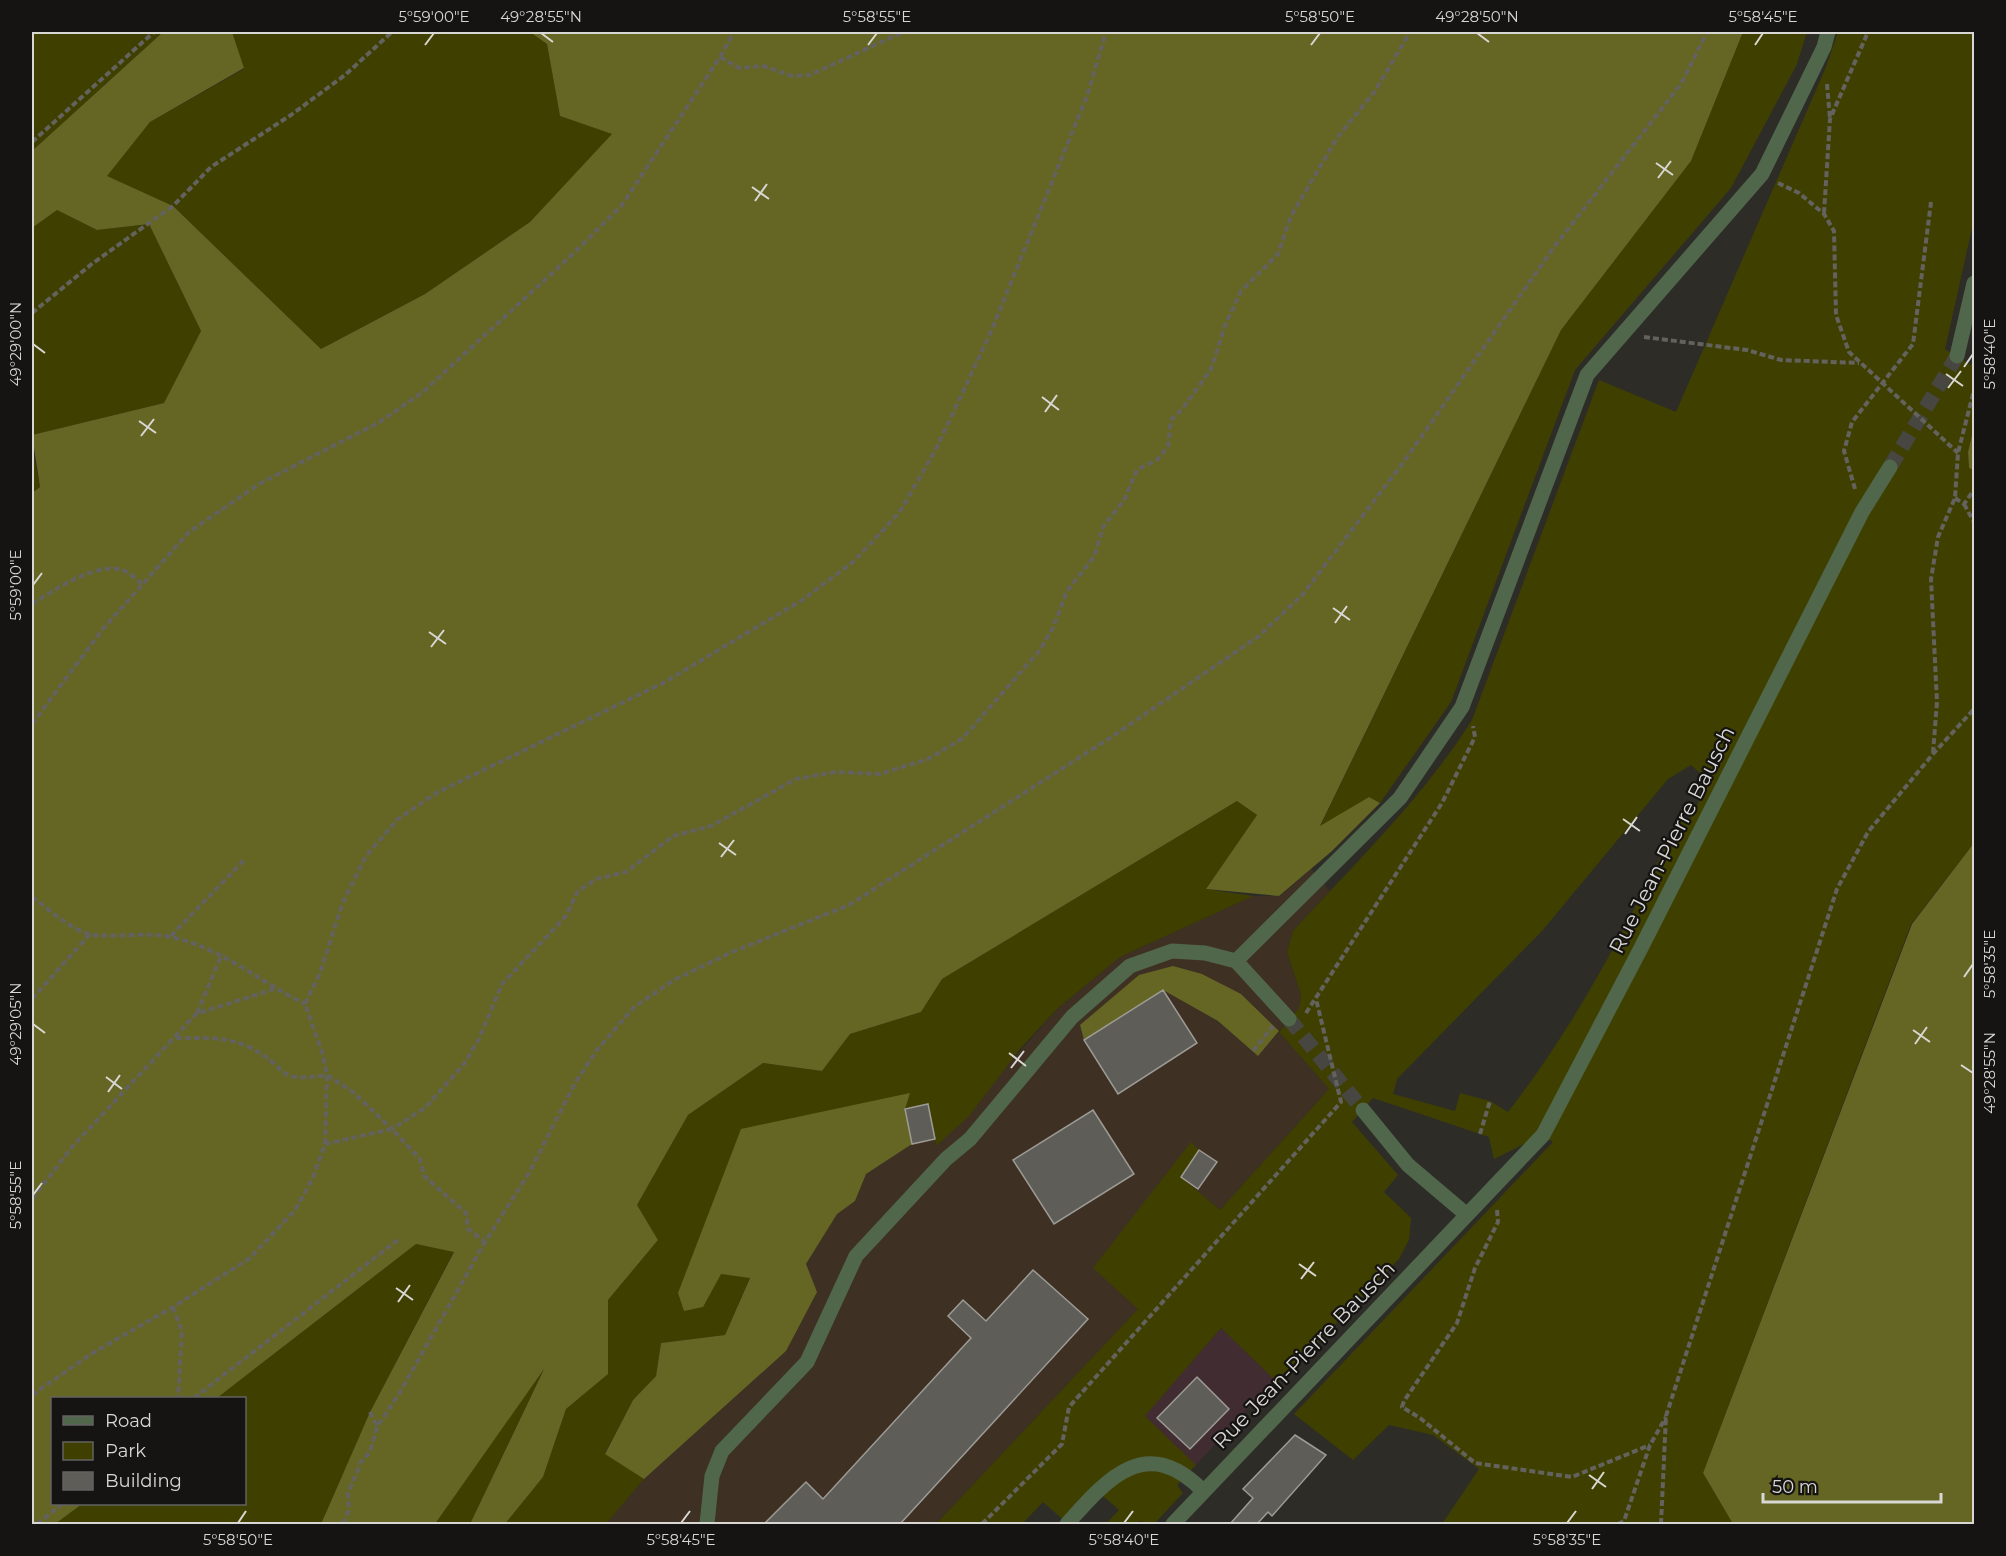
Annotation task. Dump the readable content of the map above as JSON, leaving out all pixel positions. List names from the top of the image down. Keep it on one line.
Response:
{"streets":{"street":["Rue Jean-Pierre Bausch"]},"legend":["Road","Park","Building"],"scale_bar":"50 m","coordinates":["5°59'00\"E","49°28'55\"N","5°58'55\"E","5°58'50\"E","49°28'50\"N","5°58'45\"E","49°29'00\"N","5°58'40\"E","5°58'35\"E","49°29'05\"N"]}
